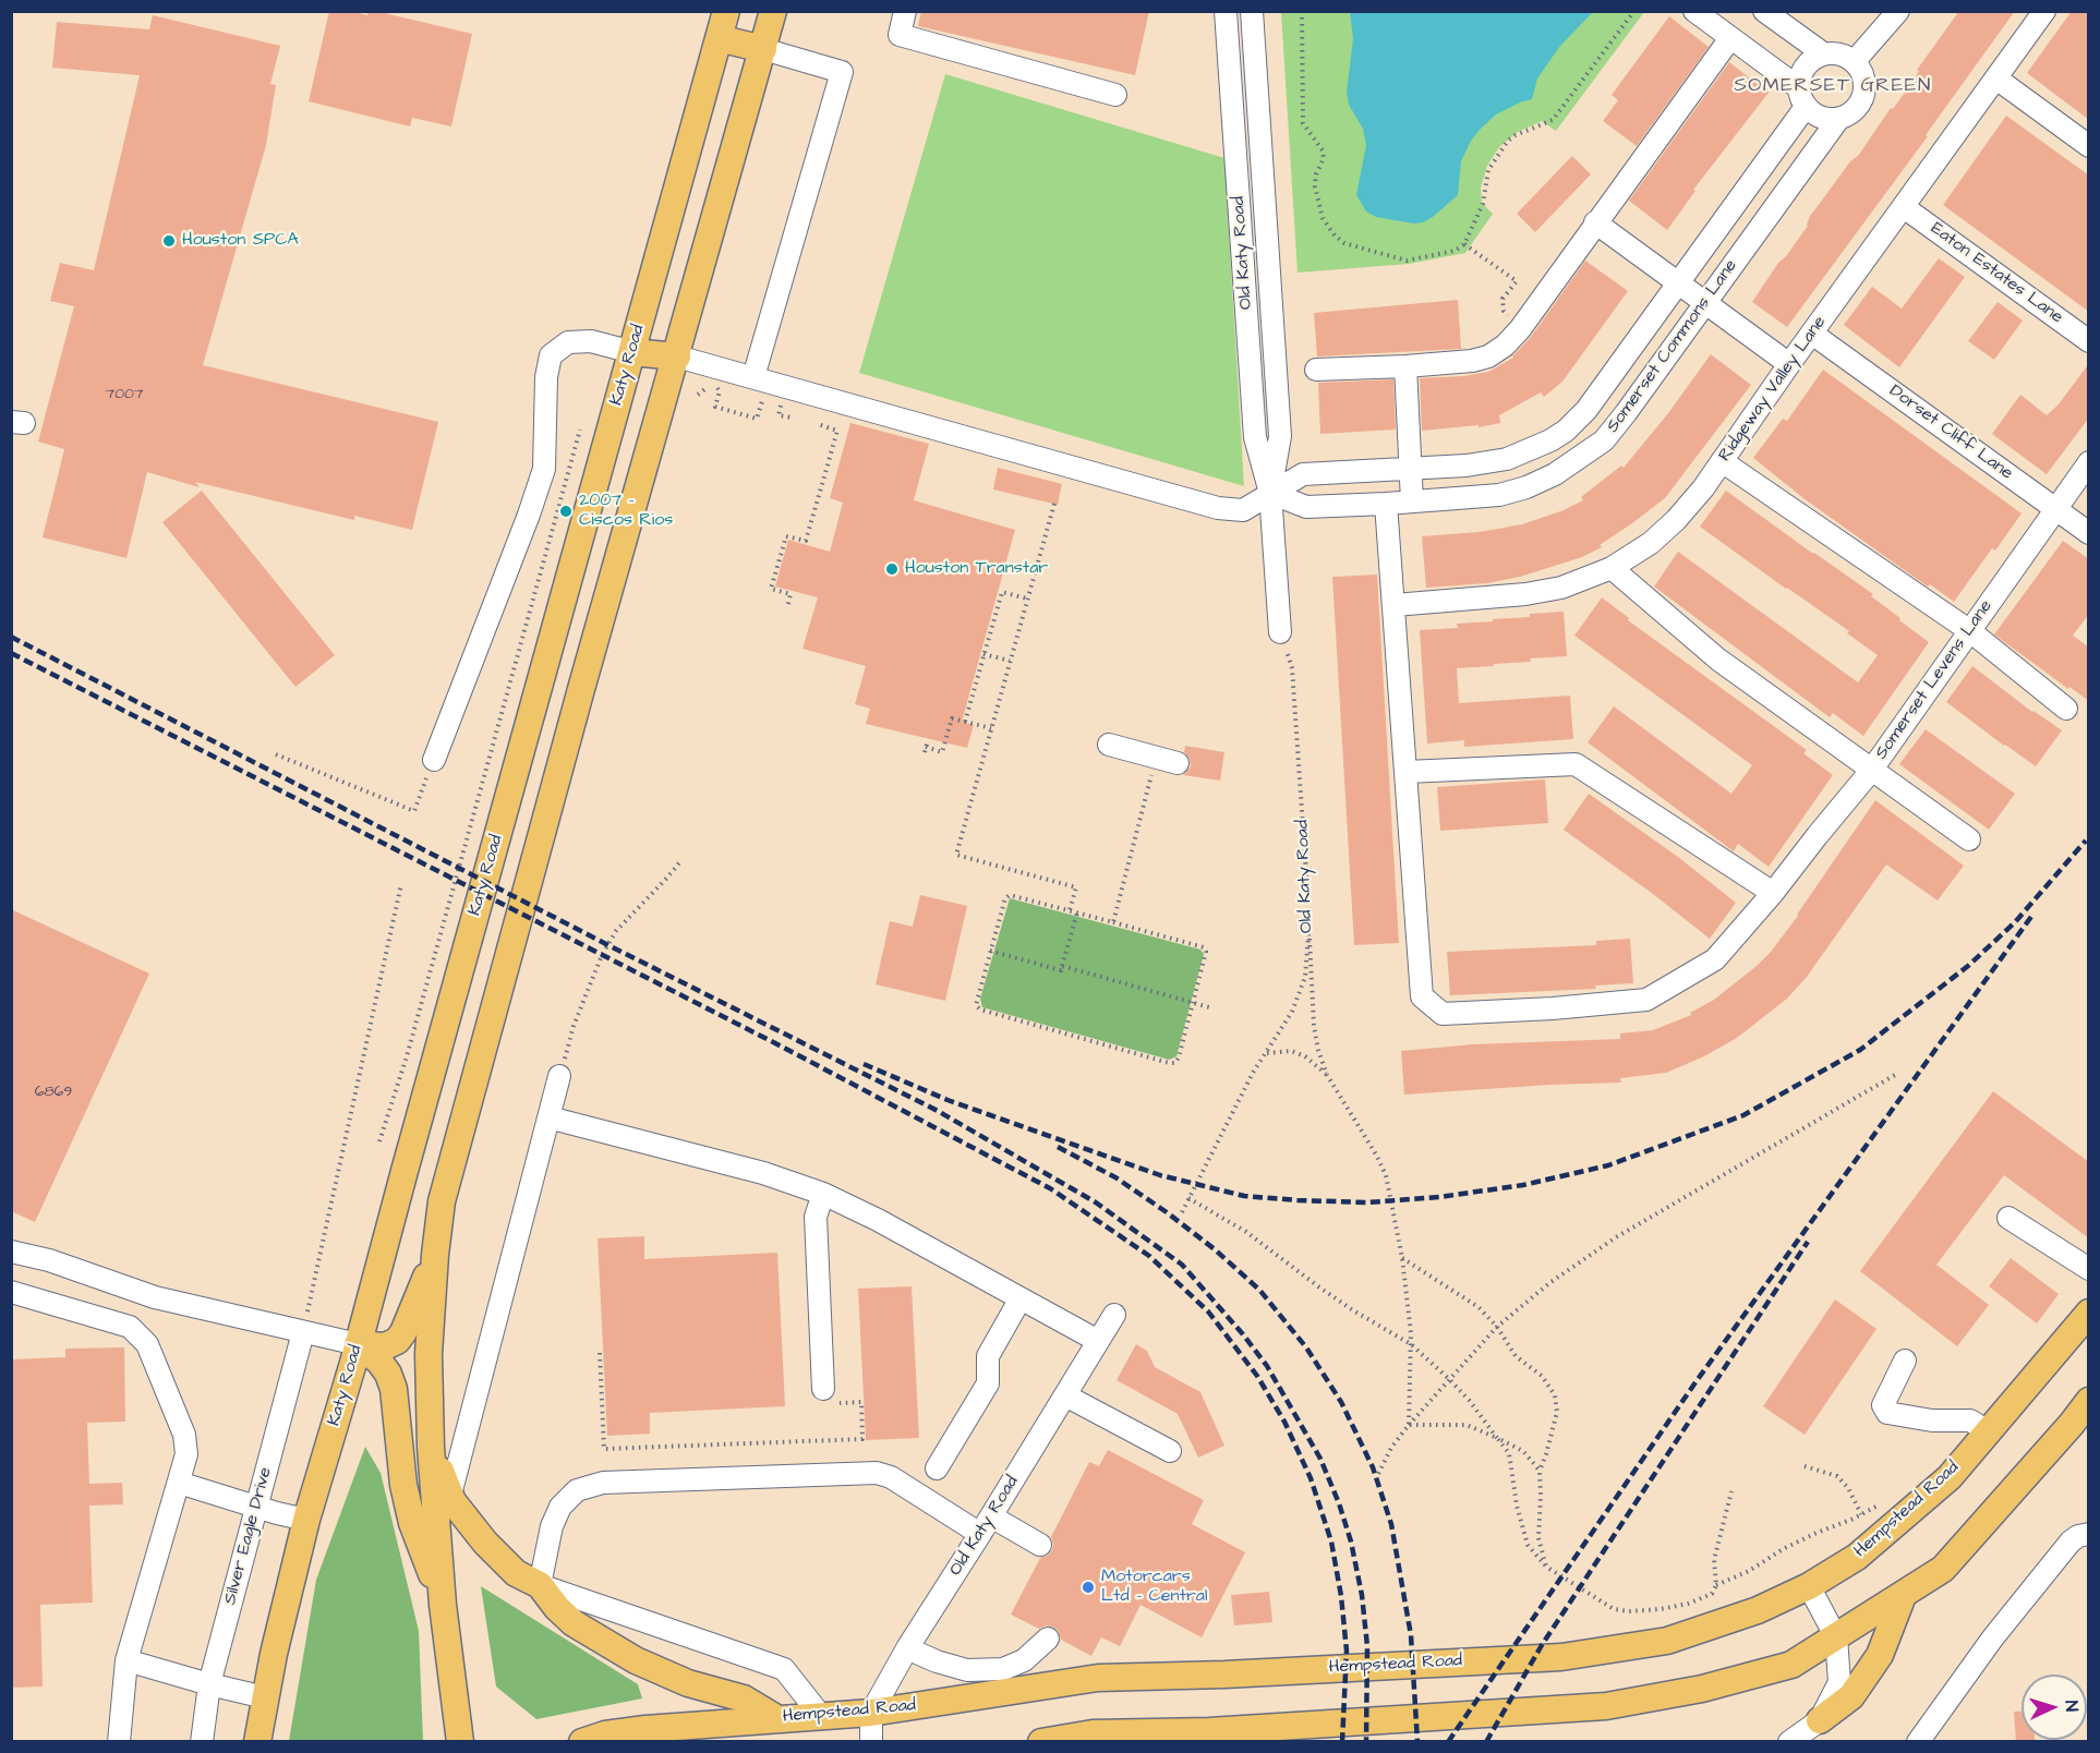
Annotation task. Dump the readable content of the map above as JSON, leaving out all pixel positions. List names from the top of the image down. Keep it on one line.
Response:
{"streets":{"main road":["Katy Road","Hempstead Road"],"street":["Old Katy Road","Eaton Estates Lane","Somerset Commons Lane","Ridgeway Valley Lane","Dorset Cliff Lane","Somerset Levens Lane","Silver Eagle Drive"]},"crossings":[["Old Katy Road","Somerset Commons Lane"],["Old Katy Road","Hempstead Road"],["Eaton Estates Lane","Ridgeway Valley Lane"],["Somerset Commons Lane","Somerset Levens Lane"],["Ridgeway Valley Lane","Dorset Cliff Lane"],["Ridgeway Valley Lane","Somerset Levens Lane"],["Dorset Cliff Lane","Somerset Levens Lane"]],"districts":["SOMERSET GREEN"],"places":["Houston SPCA","2007 - Ciscos Rios","Houston Transtar","Motorcars Ltd - Central"],"house_numbers":["7007","6869"],"north":"right"}
